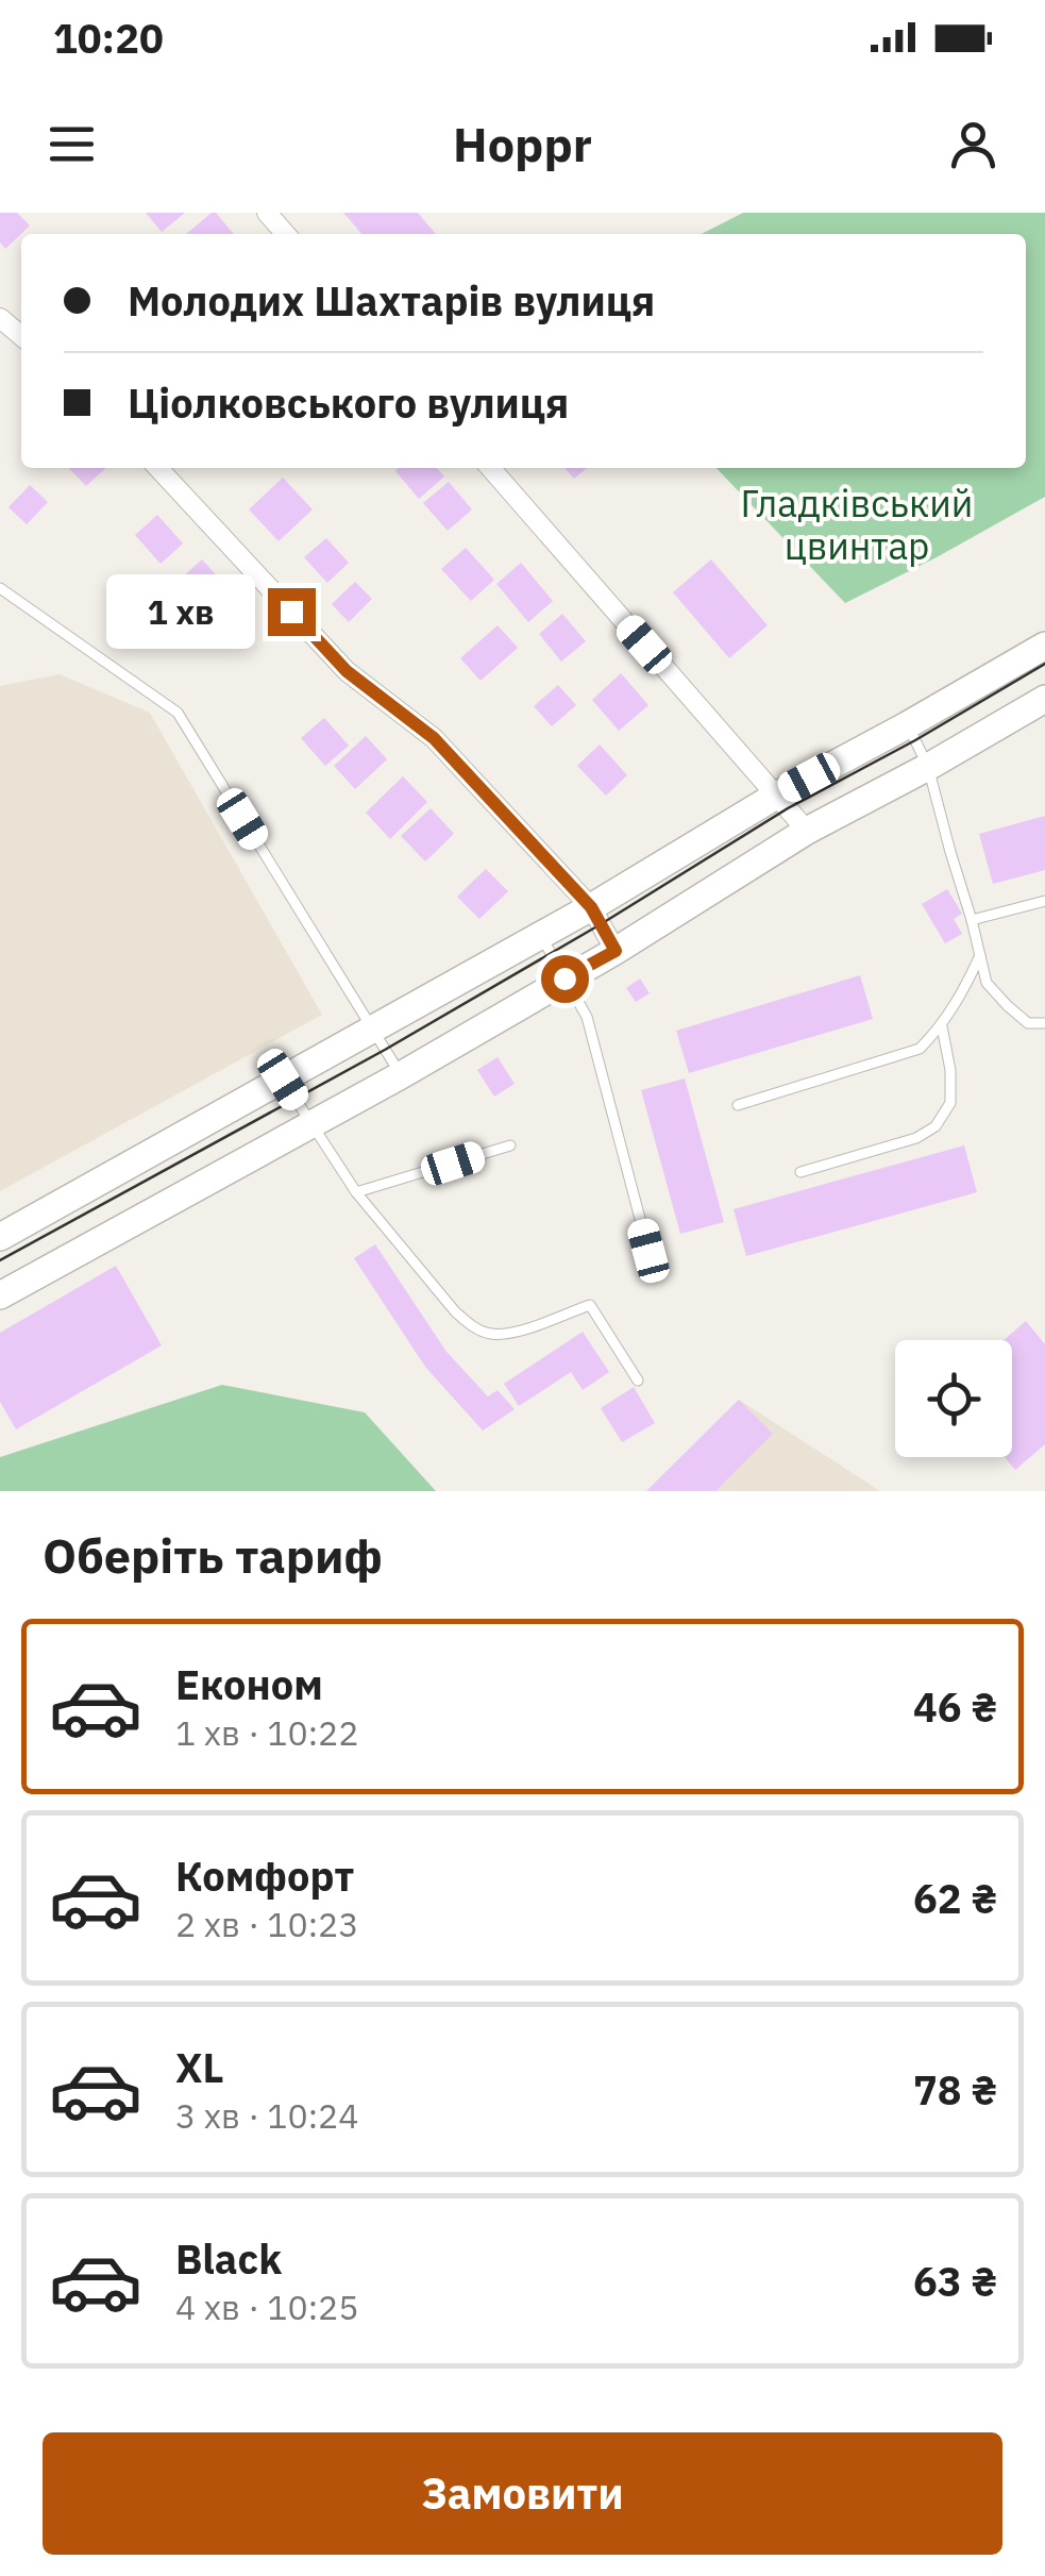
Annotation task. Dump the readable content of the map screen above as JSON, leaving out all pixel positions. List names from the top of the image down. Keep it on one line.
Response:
{"parks":["Гладківський цвинтар"],"page":{"status":"10:20","header":"Hoppr","banner":["Молодих Шахтарів вулиця","Ціолковського вулиця"],"bubble":"1 хв","heading":"Оберіть тариф","list":[{"name":"Економ","note":"1 хв · 10:22","value":"46 ₴"},{"name":"Комфорт","note":"2 хв · 10:23","value":"62 ₴"},{"name":"XL","note":"3 хв · 10:24","value":"78 ₴"},{"name":"Black","note":"4 хв · 10:25","value":"63 ₴"}],"buttons":"Замовити"}}
